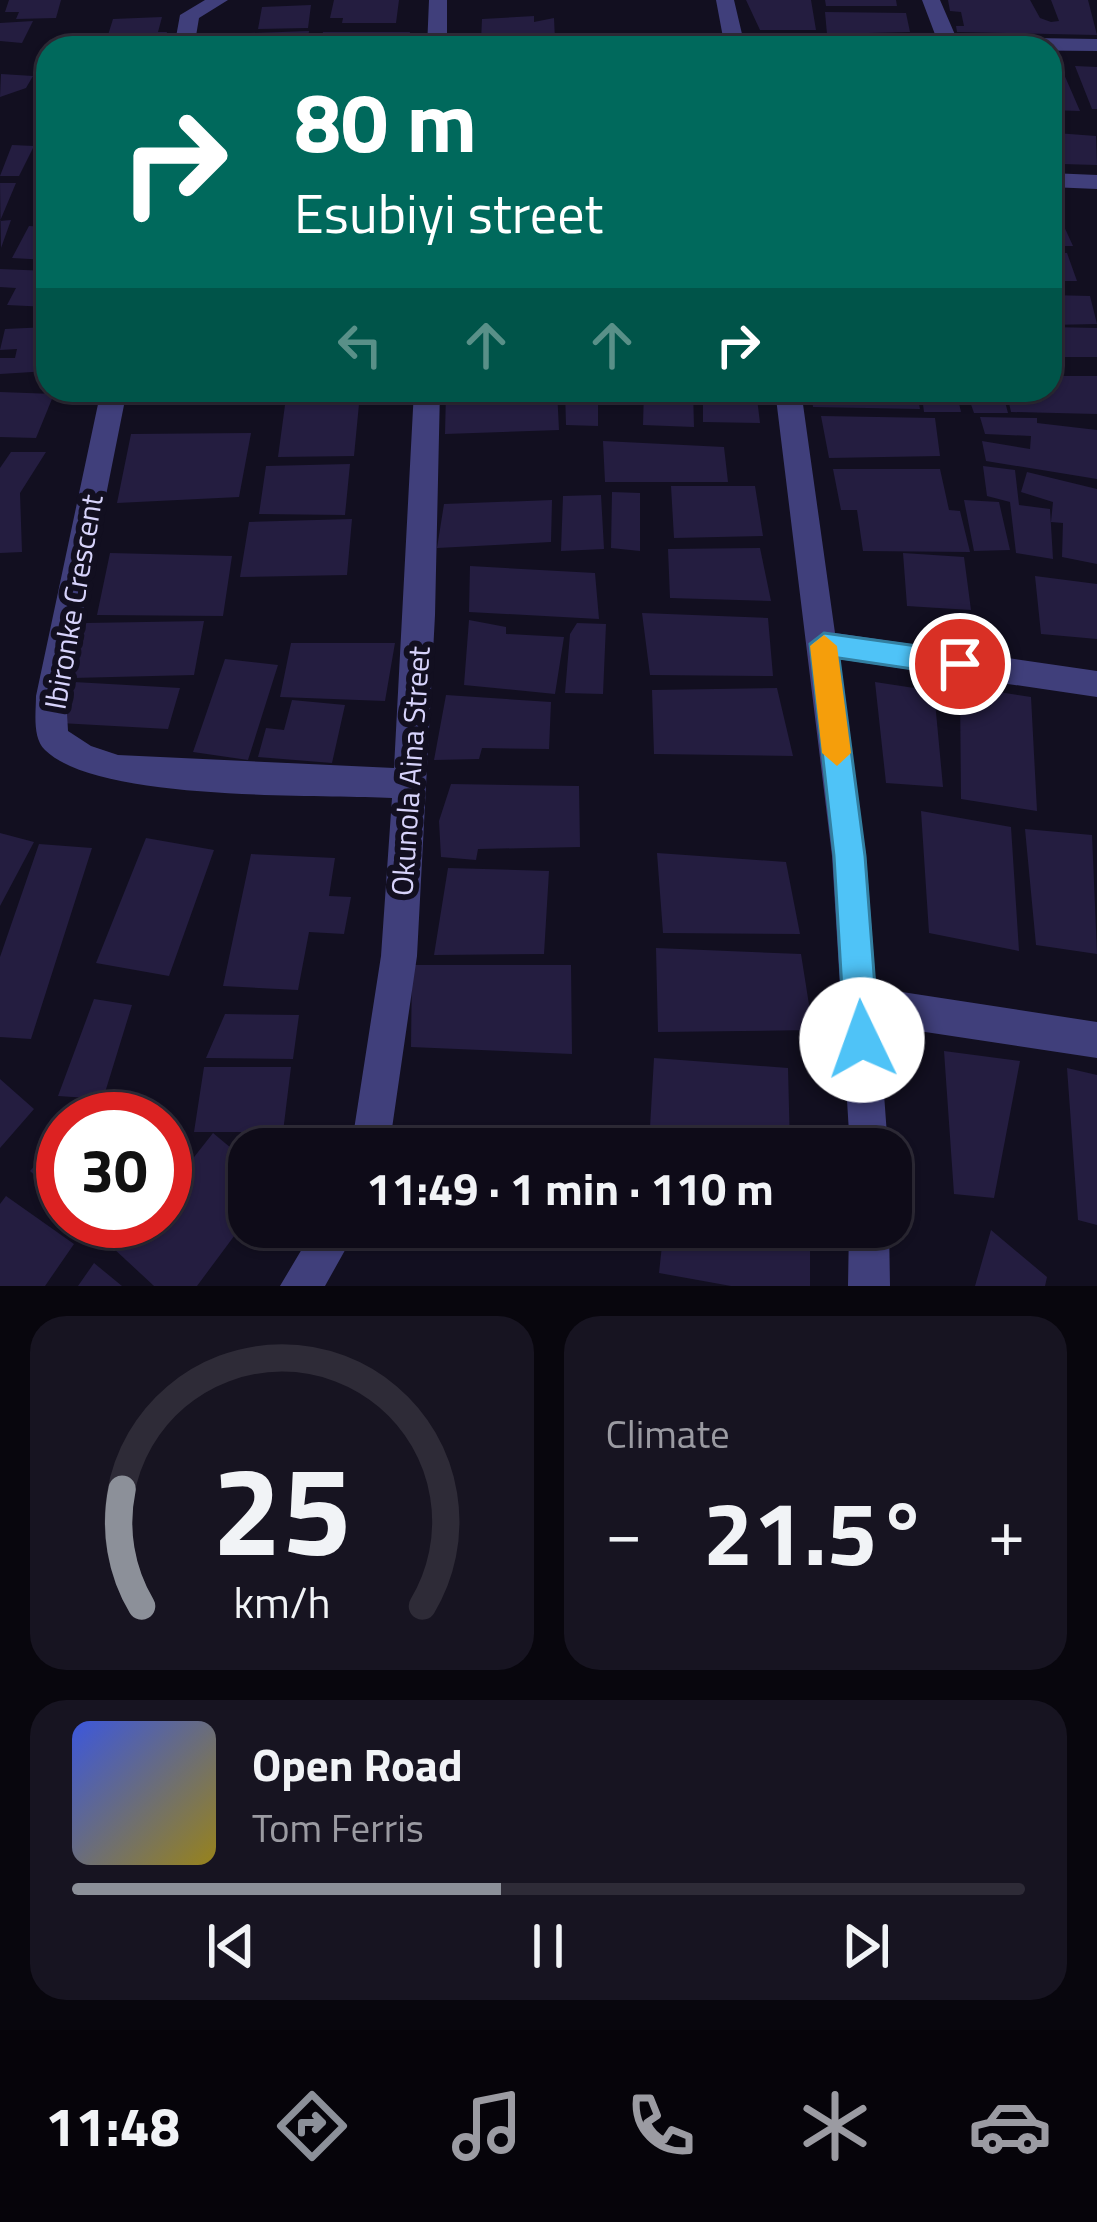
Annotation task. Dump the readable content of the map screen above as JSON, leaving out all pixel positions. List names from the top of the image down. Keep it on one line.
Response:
{"streets":{"street":["Ibironke Crescent","Okunola Aina Street"]},"crossings":[["Ibironke Crescent","Okunola Aina Street"]],"page":{"turn":["80 m","Esubiyi street"],"limit":"30","trip":"11:49 · 1 min · 110 m","tile":"Climate","heat":["−","21.5°","+"],"song":["Open Road","Tom Ferris"],"tabs":"11:48","gauge":["25","km/h"]}}
